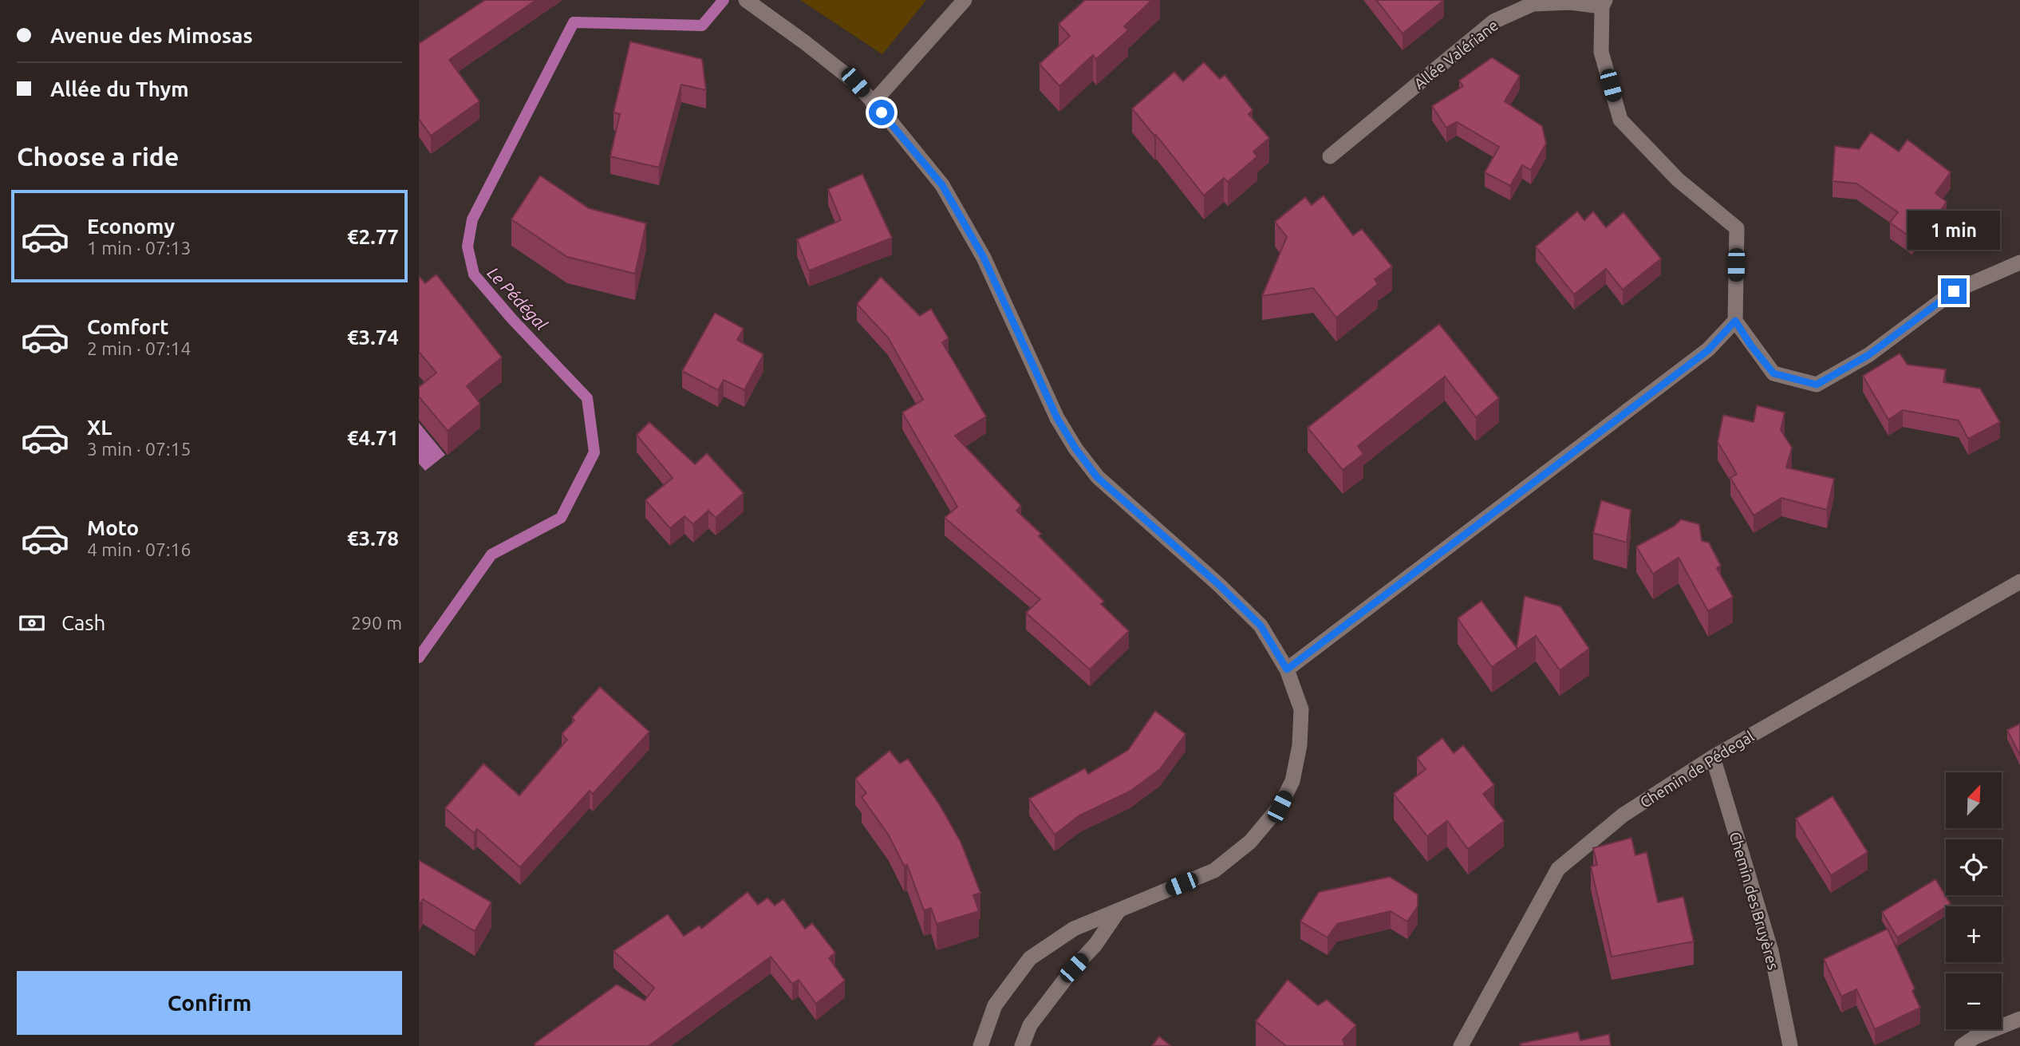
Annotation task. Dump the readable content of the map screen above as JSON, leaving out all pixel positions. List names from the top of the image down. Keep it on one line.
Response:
{"streets":{"street":["Allée Valériane","Chemin de Pédegal","Chemin des Bruyères"]},"crossings":[["Chemin de Pédegal","Chemin des Bruyères"]],"water":["Le Pédégal"],"north":"top right","page":{"banner":["Avenue des Mimosas","Allée du Thym"],"heading":"Choose a ride","list":[{"name":"Economy","note":"1 min · 07:13","value":"€2.77"},{"name":"Comfort","note":"2 min · 07:14","value":"€3.74"},{"name":"XL","note":"3 min · 07:15","value":"€4.71"},{"name":"Moto","note":"4 min · 07:16","value":"€3.78"}],"bubble":"1 min","pay":["Cash","290 m"],"map_buttons":["+","−"],"buttons":"Confirm"}}
